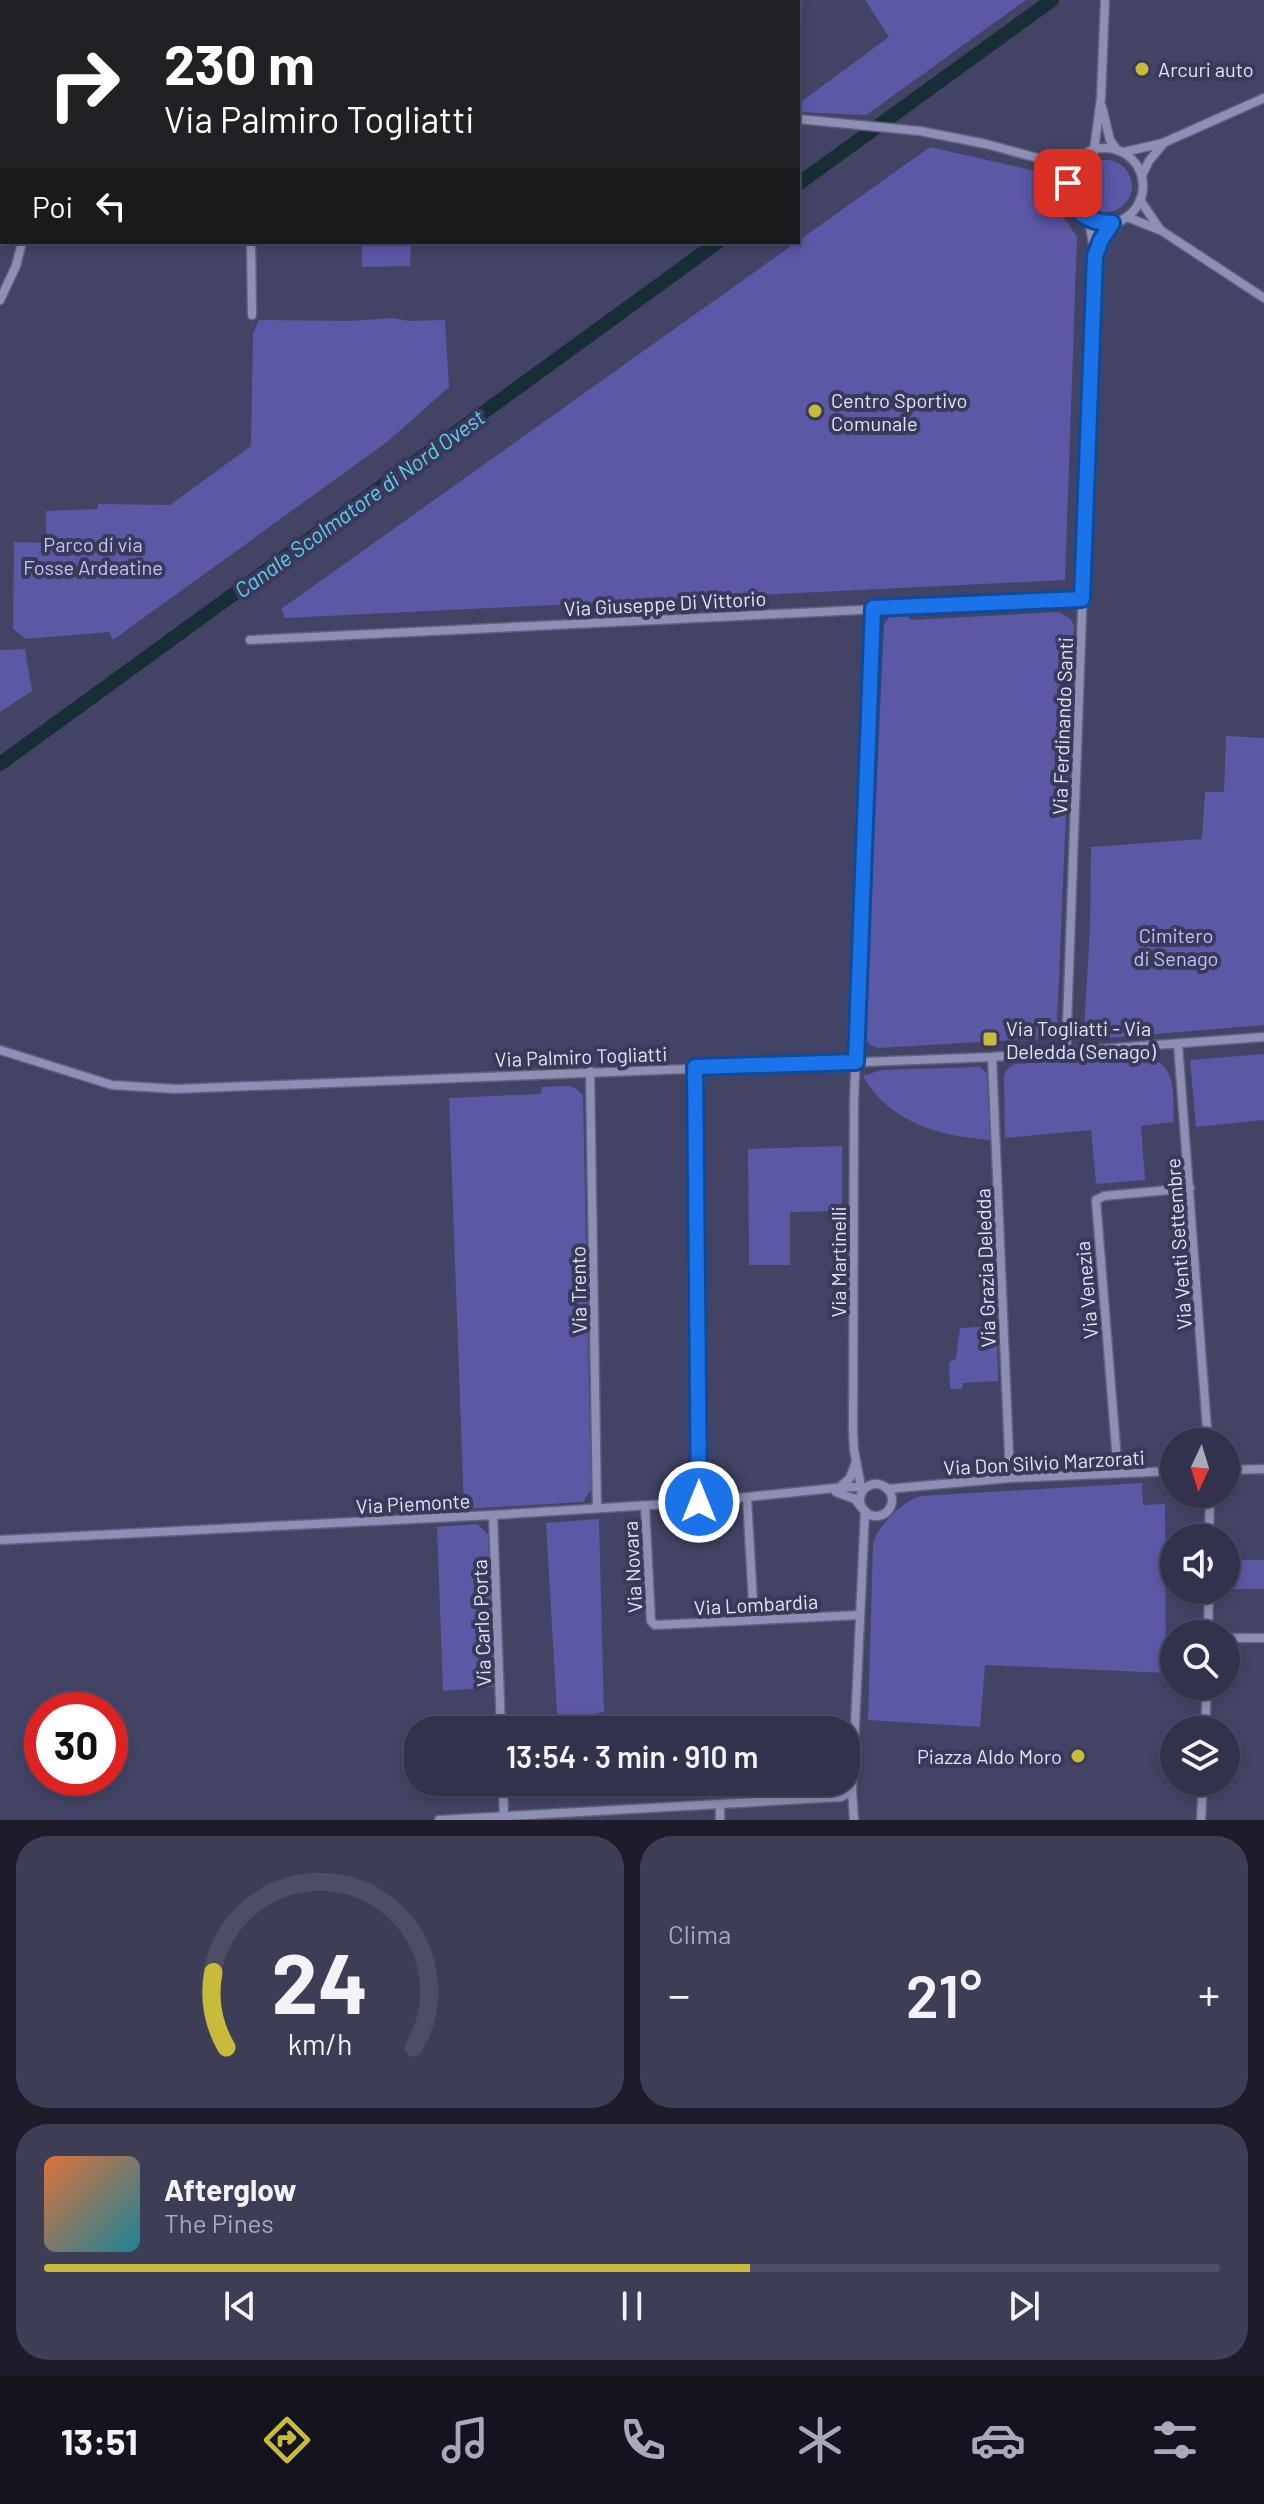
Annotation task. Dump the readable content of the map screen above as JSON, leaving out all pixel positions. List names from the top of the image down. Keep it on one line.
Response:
{"streets":{"street":["Via Giuseppe Di Vittorio","Via Ferdinando Santi","Via Palmiro Togliatti","Via Venti Settembre","Via Martinelli","Via Grazia Deledda","Via Trento","Via Venezia","Via Don Silvio Marzorati","Via Piemonte","Via Novara","Via Lombardia","Via Carlo Porta"]},"crossings":[["Via Giuseppe Di Vittorio","Via Ferdinando Santi"],["Via Giuseppe Di Vittorio","Via Martinelli"],["Via Ferdinando Santi","Via Palmiro Togliatti"],["Via Palmiro Togliatti","Via Venti Settembre"],["Via Palmiro Togliatti","Via Martinelli"],["Via Palmiro Togliatti","Via Grazia Deledda"],["Via Palmiro Togliatti","Via Trento"],["Via Venti Settembre","Via Venezia"],["Via Martinelli","Via Don Silvio Marzorati"],["Via Martinelli","Via Piemonte"],["Via Grazia Deledda","Via Don Silvio Marzorati"],["Via Trento","Via Piemonte"],["Via Venezia","Via Don Silvio Marzorati"],["Via Don Silvio Marzorati","Via Piemonte"],["Via Piemonte","Via Novara"],["Via Piemonte","Via Carlo Porta"],["Via Novara","Via Lombardia"]],"water":["Canale Scolmatore di Nord Ovest"],"parks":["Parco di via Fosse Ardeatine","Cimitero di Senago"],"places":{"other":["Arcuri auto","Centro Sportivo Comunale","Piazza Aldo Moro"],"transit":["Via Togliatti - Via Deledda (Senago)"]},"north":"bottom","page":{"turn":["230 m","Via Palmiro Togliatti"],"then":"Poi","limit":"30","trip":"13:54 · 3 min · 910 m","tile":"Clima","heat":["−","21°","+"],"song":["Afterglow","The Pines"],"tabs":"13:51","gauge":["24","km/h"]}}
